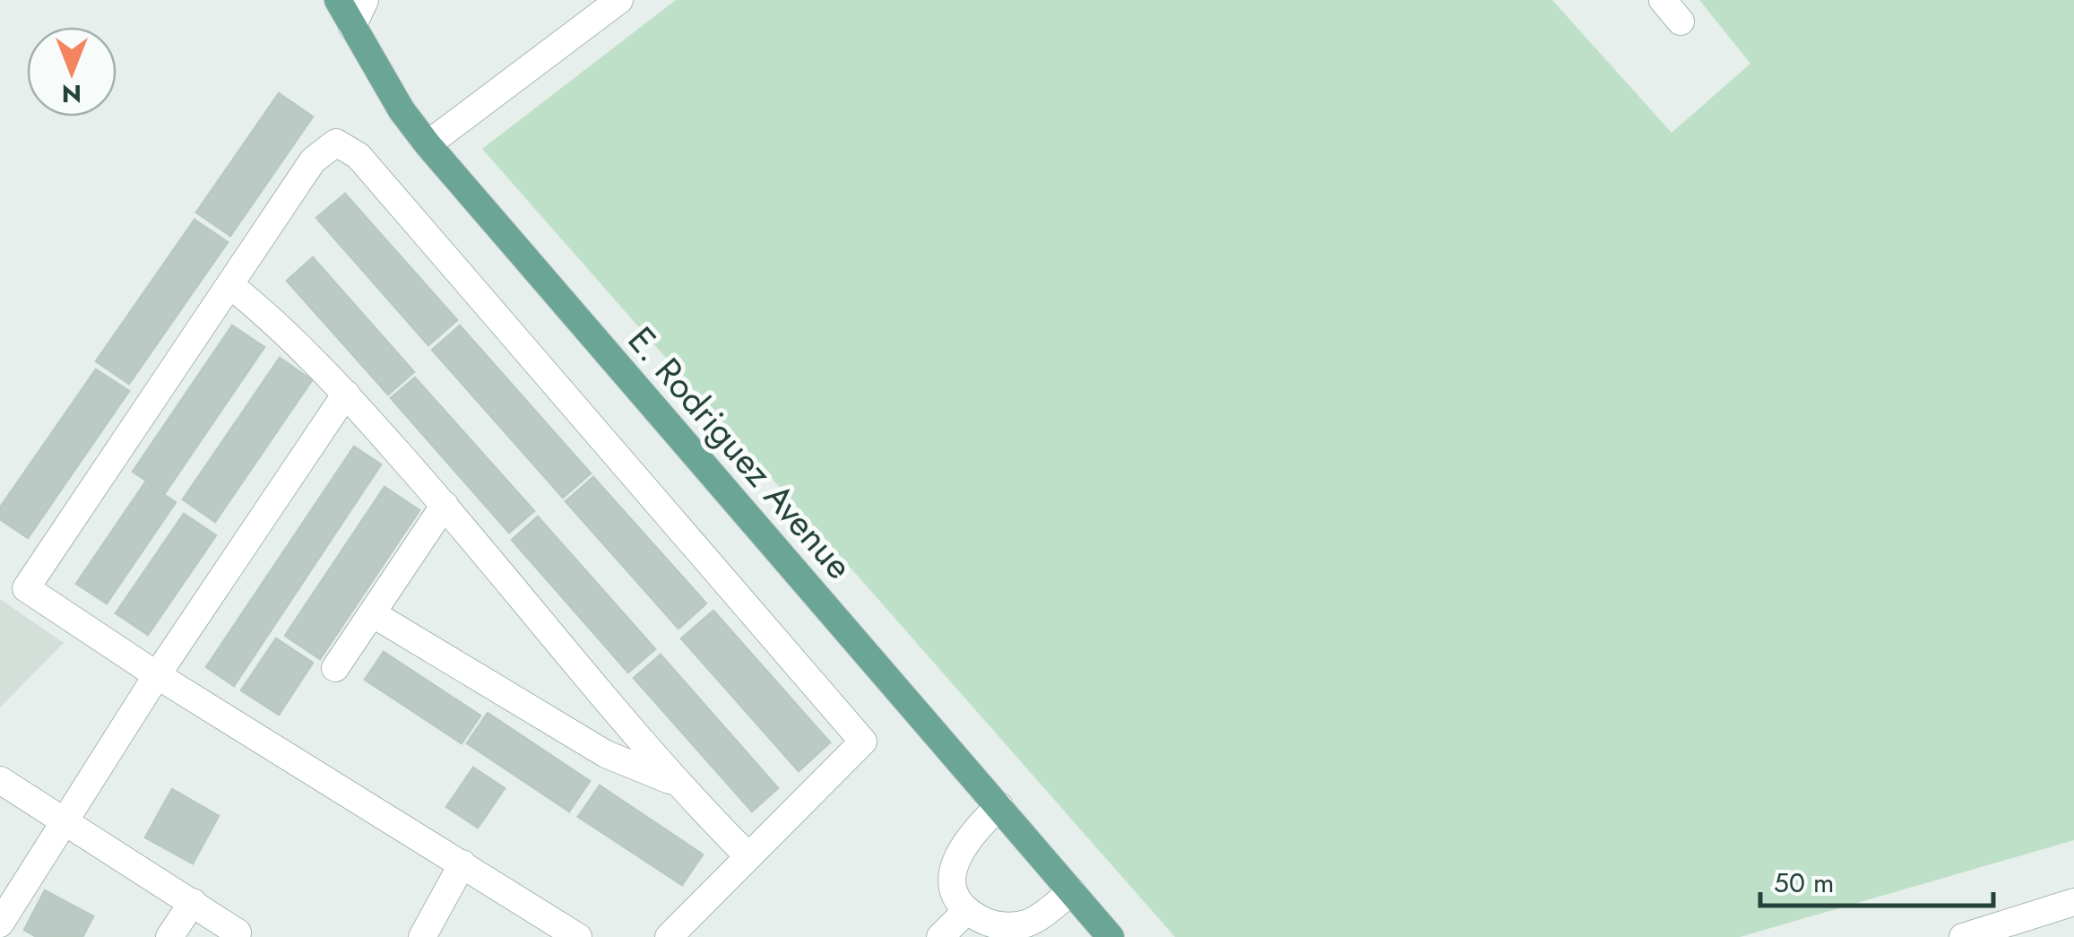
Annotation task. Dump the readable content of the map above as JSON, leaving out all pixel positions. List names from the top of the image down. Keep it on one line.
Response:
{"streets":{"main road":["E. Rodriguez Avenue"]},"scale_bar":"50 m","north":"bottom"}
